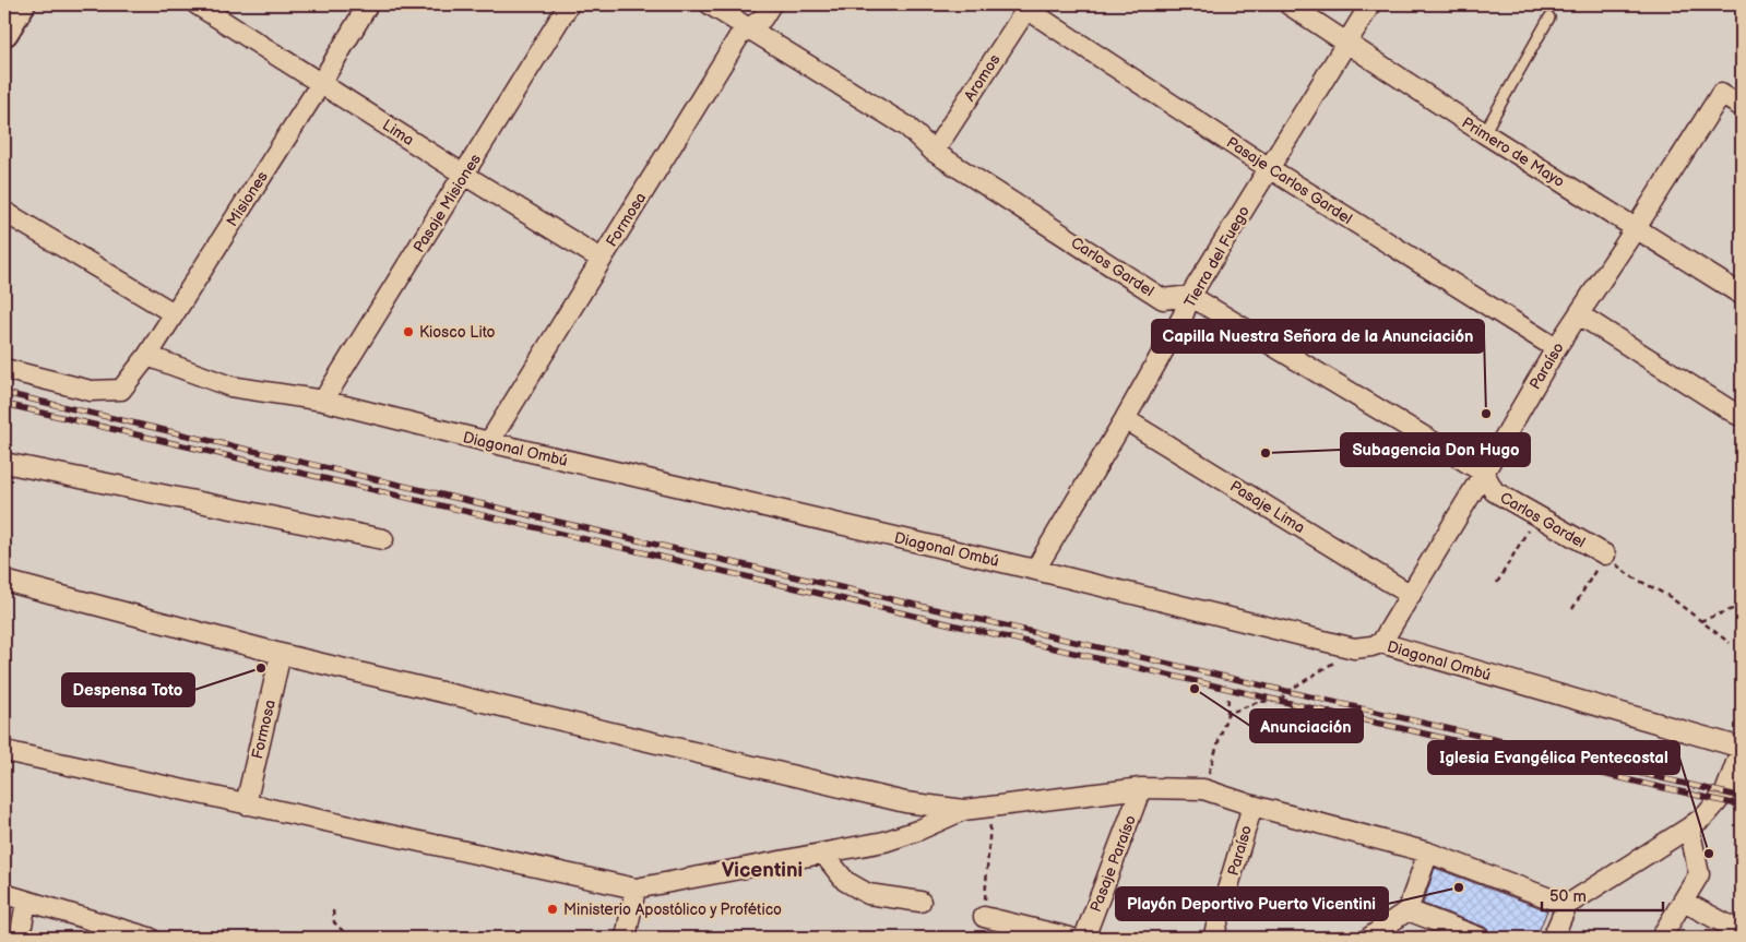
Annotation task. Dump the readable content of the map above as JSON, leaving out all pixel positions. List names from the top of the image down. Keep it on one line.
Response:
{"streets":{"street":["Aromos","Lima","Primero de Mayo","Pasaje Carlos Gardel","Misiones","Pasaje Misiones","Formosa","Tierra del Fuego","Carlos Gardel","Paraíso","Diagonal Ombú","Pasaje Lima","Pasaje Paraíso"]},"crossings":[["Aromos","Pasaje Carlos Gardel"],["Aromos","Carlos Gardel"],["Lima","Misiones"],["Lima","Pasaje Misiones"],["Lima","Formosa"],["Primero de Mayo","Tierra del Fuego"],["Primero de Mayo","Paraíso"],["Pasaje Carlos Gardel","Tierra del Fuego"],["Pasaje Carlos Gardel","Paraíso"],["Misiones","Diagonal Ombú"],["Pasaje Misiones","Diagonal Ombú"],["Formosa","Carlos Gardel"],["Formosa","Diagonal Ombú"],["Tierra del Fuego","Carlos Gardel"],["Tierra del Fuego","Diagonal Ombú"],["Tierra del Fuego","Pasaje Lima"],["Carlos Gardel","Paraíso"],["Paraíso","Diagonal Ombú"],["Paraíso","Pasaje Lima"]],"districts":["Vicentini"],"places":["Kiosco Lito","Capilla Nuestra Señora de la Anunciación","Subagencia Don Hugo","Despensa Toto","Anunciación","Iglesia Evangélica Pentecostal","Playón Deportivo Puerto Vicentini","Ministerio Apostólico y Profético"],"scale_bar":"50 m"}
